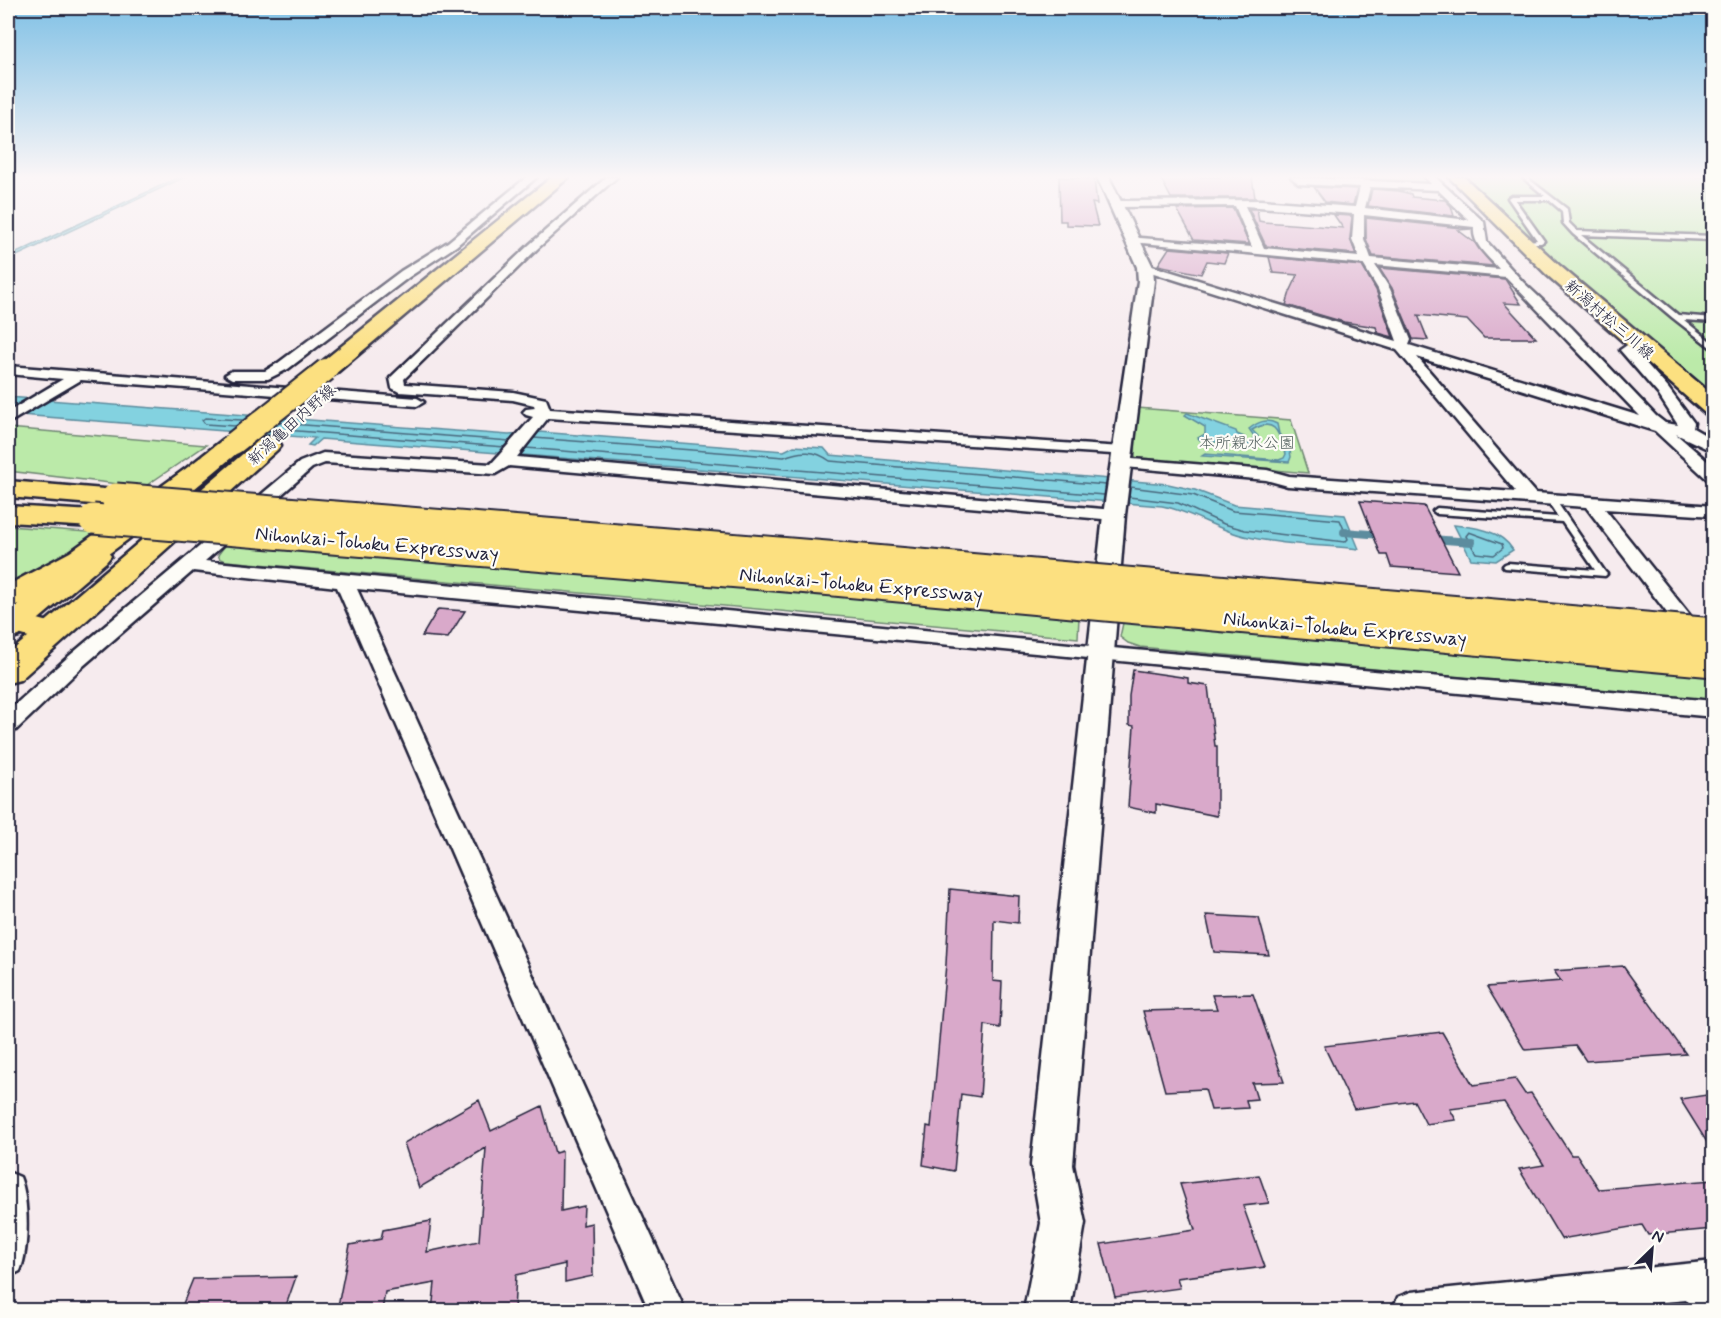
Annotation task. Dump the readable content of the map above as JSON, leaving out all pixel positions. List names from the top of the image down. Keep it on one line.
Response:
{"streets":{"main road":["新潟村松三川線","新潟亀田内野線","Nihonkai-Tohoku Expressway"]},"parks":["本所親水公園"],"north":"top right"}
